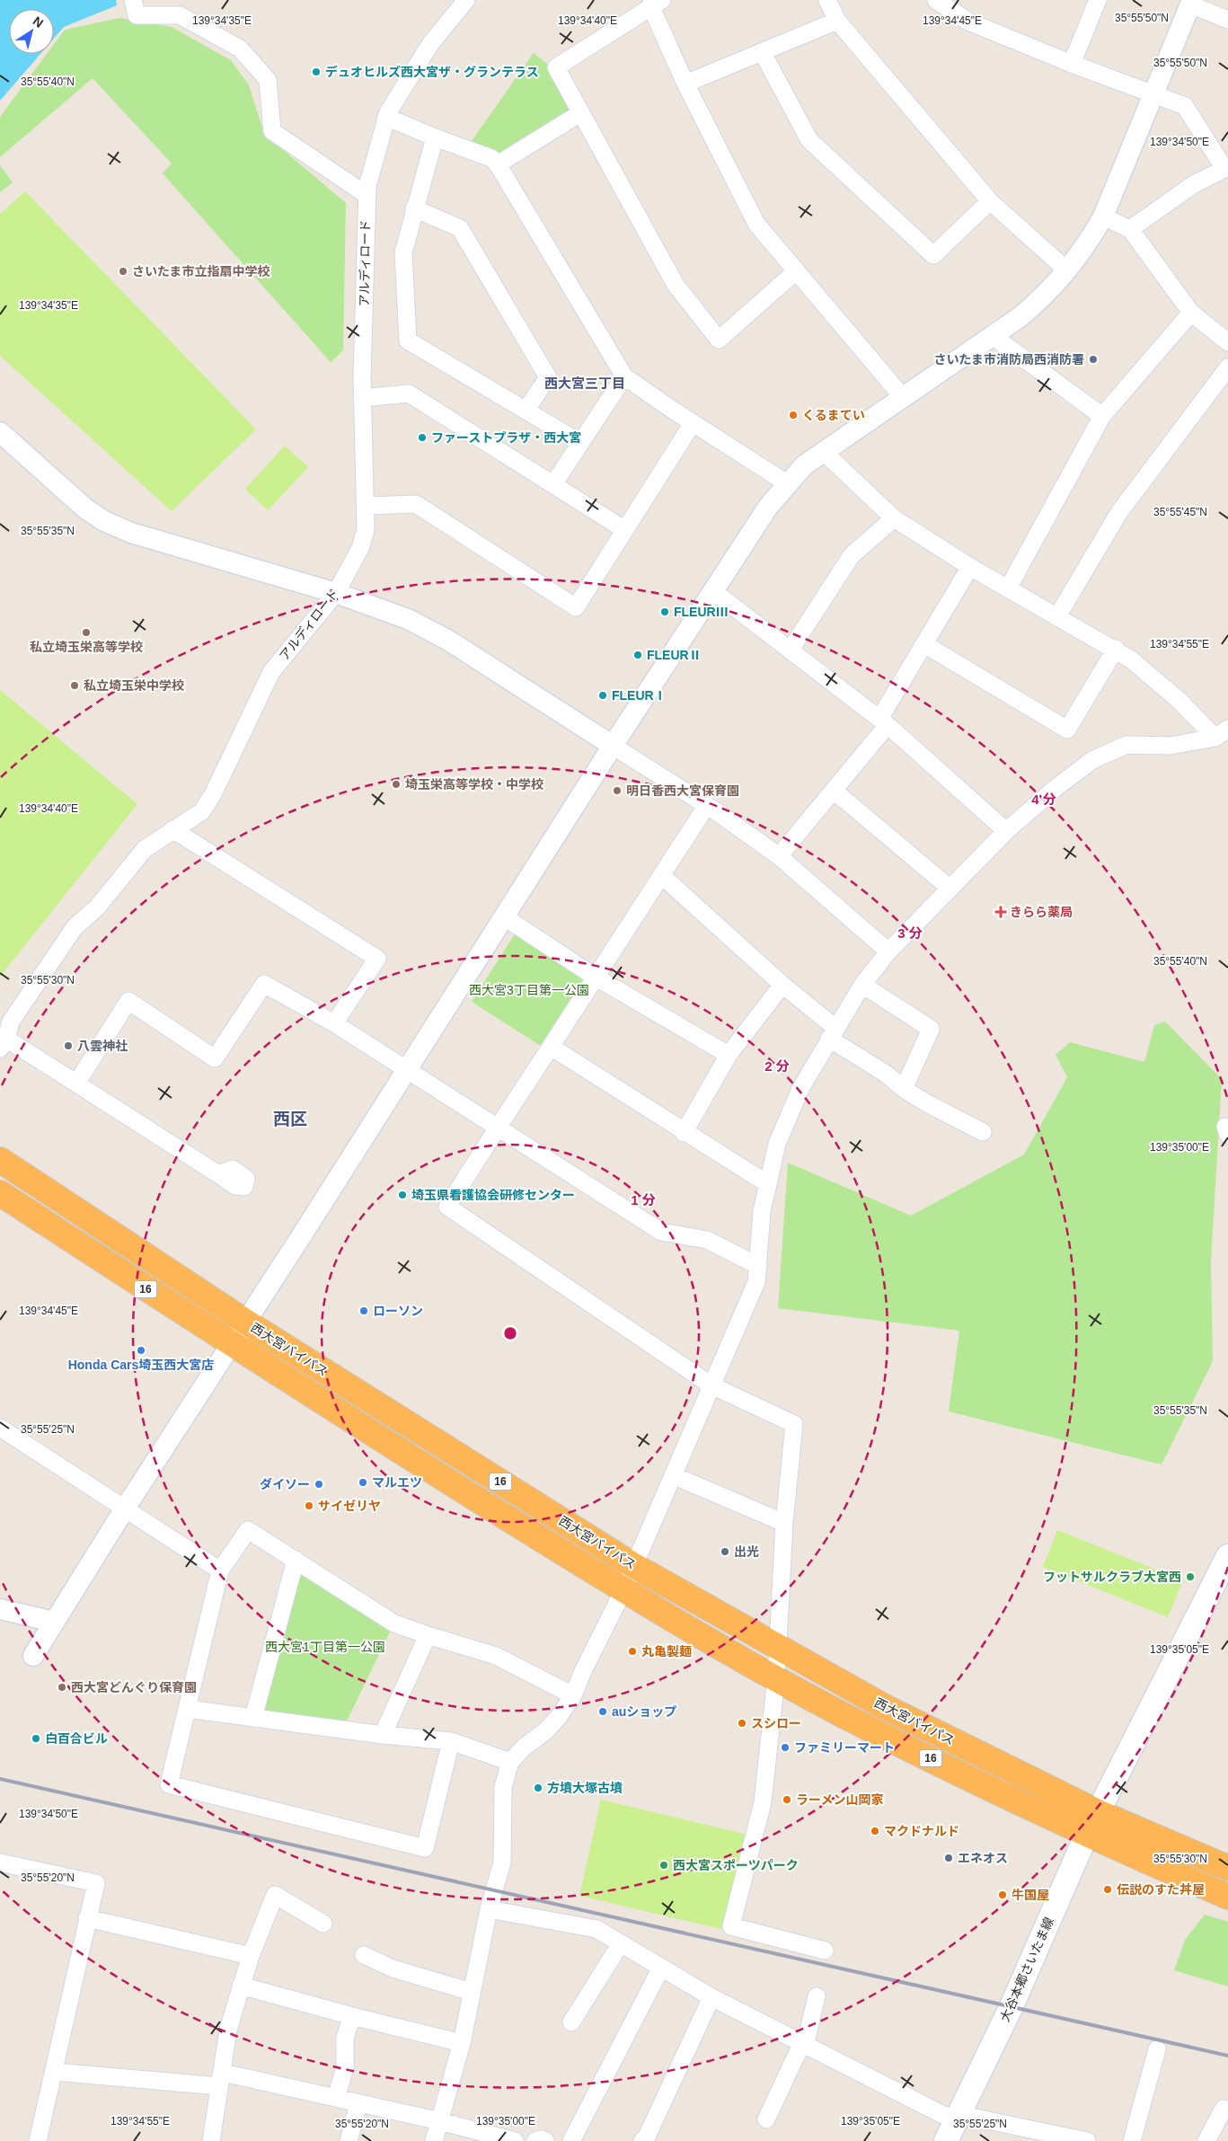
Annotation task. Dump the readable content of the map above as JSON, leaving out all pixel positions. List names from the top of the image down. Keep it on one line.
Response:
{"streets":{"highway":["16","西大宮バイパス"],"main road":["大谷本郷さいたま線"],"street":["アルディロード"]},"crossings":[["西大宮バイパス","大谷本郷さいたま線"]],"districts":["西大宮三丁目","西区"],"parks":["西大宮3丁目第一公園","西大宮1丁目第一公園"],"places":{"other":["デュオヒルズ西大宮ザ・グランテラス","さいたま市立指扇中学校","さいたま市消防局西消防署","くるまてい","ファーストプラザ・西大宮","FLEURⅢ","私立埼玉栄高等学校","FLEURⅡ","私立埼玉栄中学校","FLEURⅠ","埼玉栄高等学校・中学校","明日香西大宮保育園","八雲神社","埼玉県看護協会研修センター","ローソン","Honda Cars埼玉西大宮店","マルエツ","ダイソー","サイゼリヤ","出光","フットサルクラブ大宮西","丸亀製麺","西大宮どんぐり保育園","auショップ","スシロー","白百合ビル","ファミリーマート","方墳大塚古墳","ラーメン山岡家","マクドナルド","エネオス","西大宮スポーツパーク","伝説のすた丼屋","牛国屋"],"health":["きらら薬局"]},"north":"top right","coordinates":["35°55'50\"N","139°34'35\"E","139°34'40\"E","139°34'45\"E","35°55'40\"N","139°34'50\"E","35°55'45\"N","35°55'35\"N","139°34'55\"E","35°55'30\"N","139°35'00\"E","35°55'25\"N","139°35'05\"E","35°55'20\"N"],"rings":["4 分","3 分","2 分","1 分"]}
